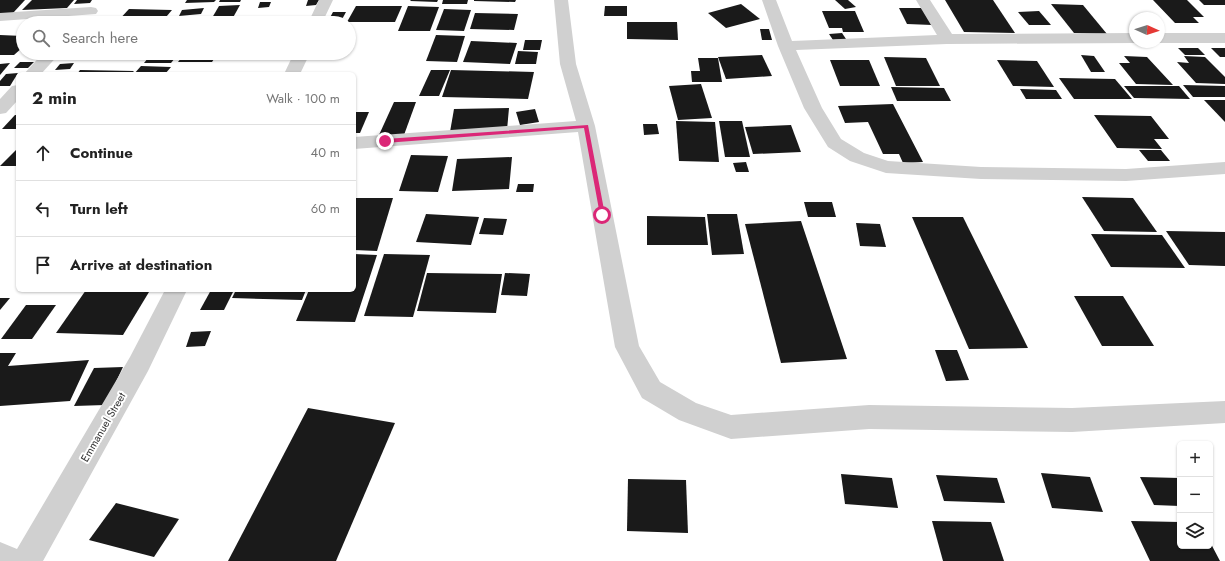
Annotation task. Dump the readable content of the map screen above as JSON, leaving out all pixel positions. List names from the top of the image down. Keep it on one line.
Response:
{"streets":{"street":["Emmanuel Street"]},"north":"right","page":{"search":"Search here","heading":["2 min","Walk · 100 m"],"list":[["Continue","40 m"],["Turn left","60 m"],"Arrive at destination"],"map_buttons":["+","−"]}}
